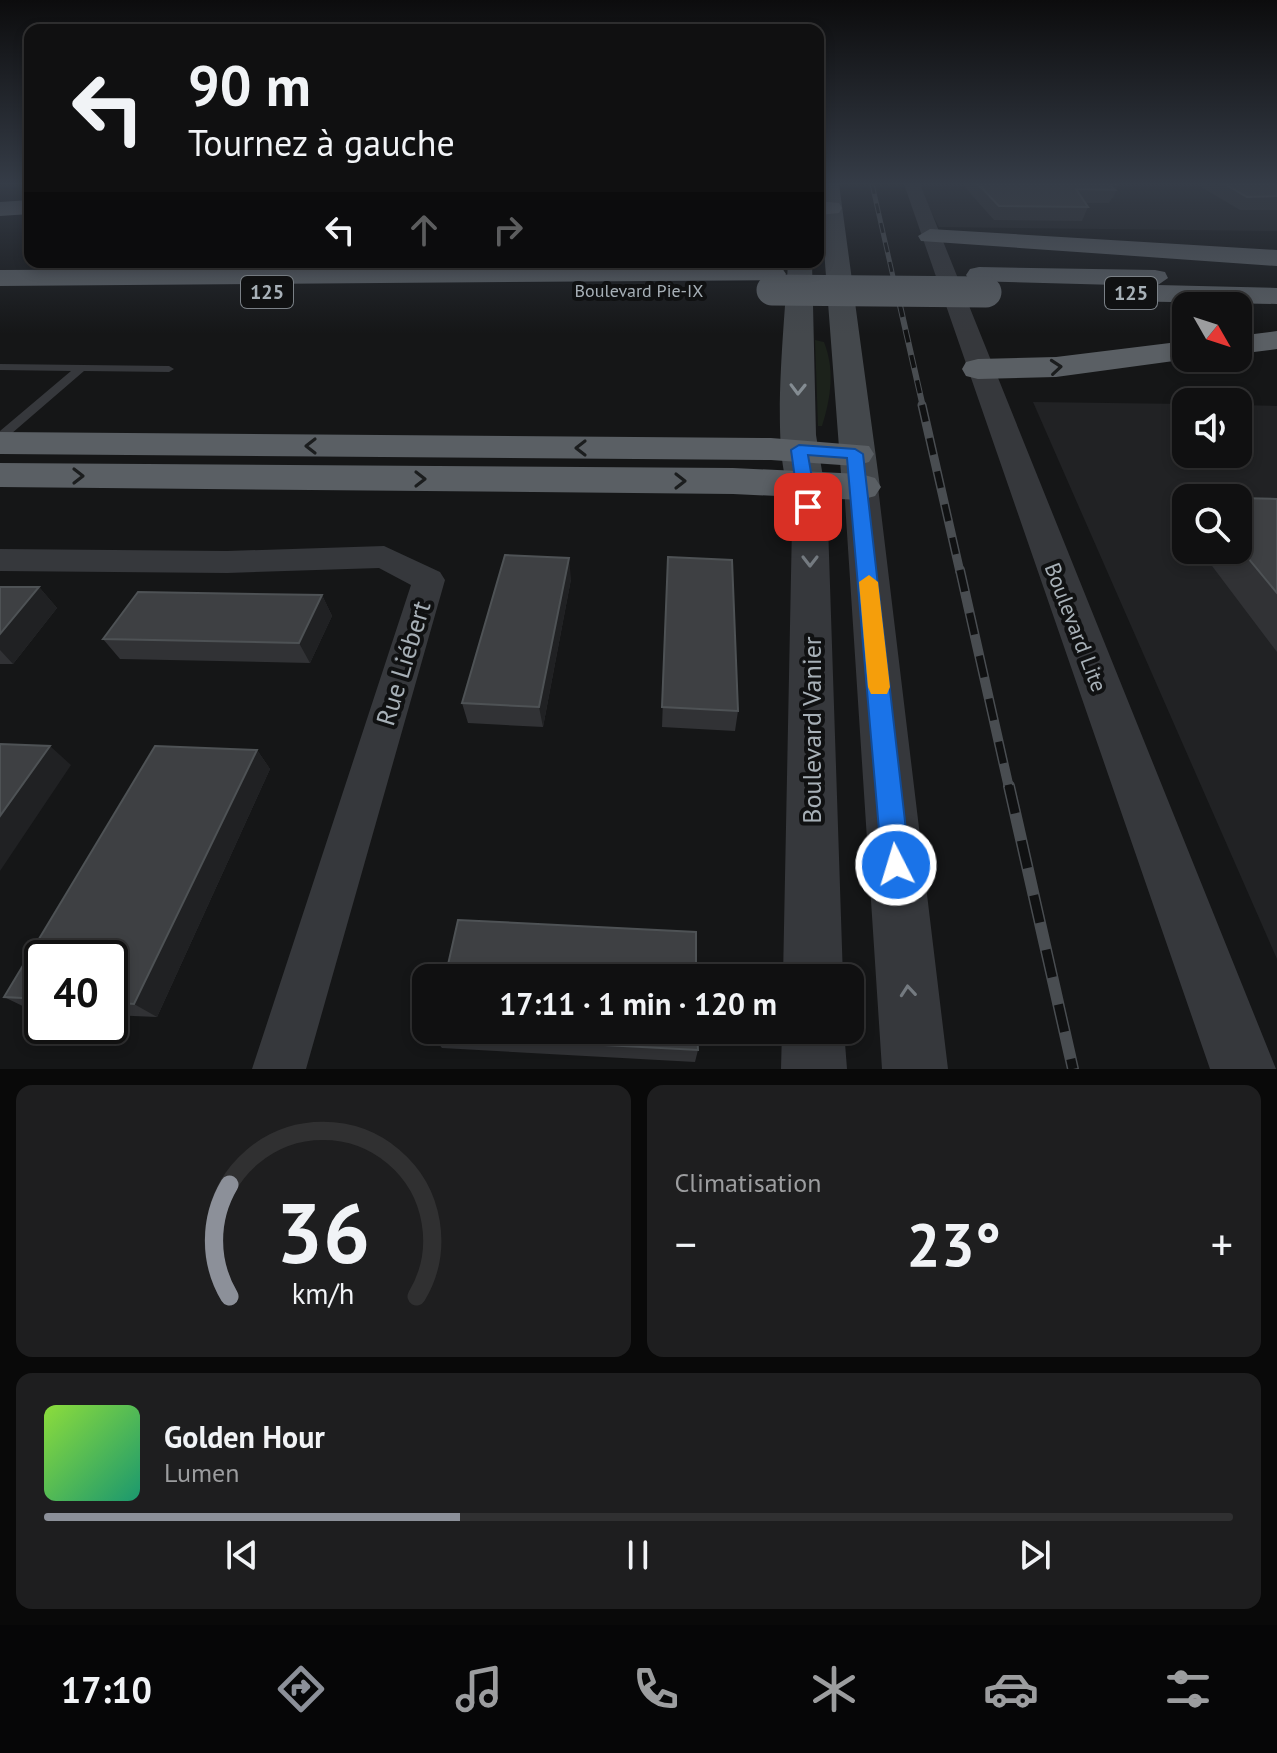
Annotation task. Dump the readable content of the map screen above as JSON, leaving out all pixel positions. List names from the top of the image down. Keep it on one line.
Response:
{"streets":{"highway":["Boulevard Pie-IX","125"],"street":["Boulevard Lite","Rue Liébert","Boulevard Vanier"]},"north":"bottom right","page":{"turn":["90 m","Tournez à gauche"],"limit":"40","trip":"17:11 · 1 min · 120 m","tile":"Climatisation","heat":["−","23°","+"],"song":["Golden Hour","Lumen"],"tabs":"17:10","gauge":["36","km/h"]}}
